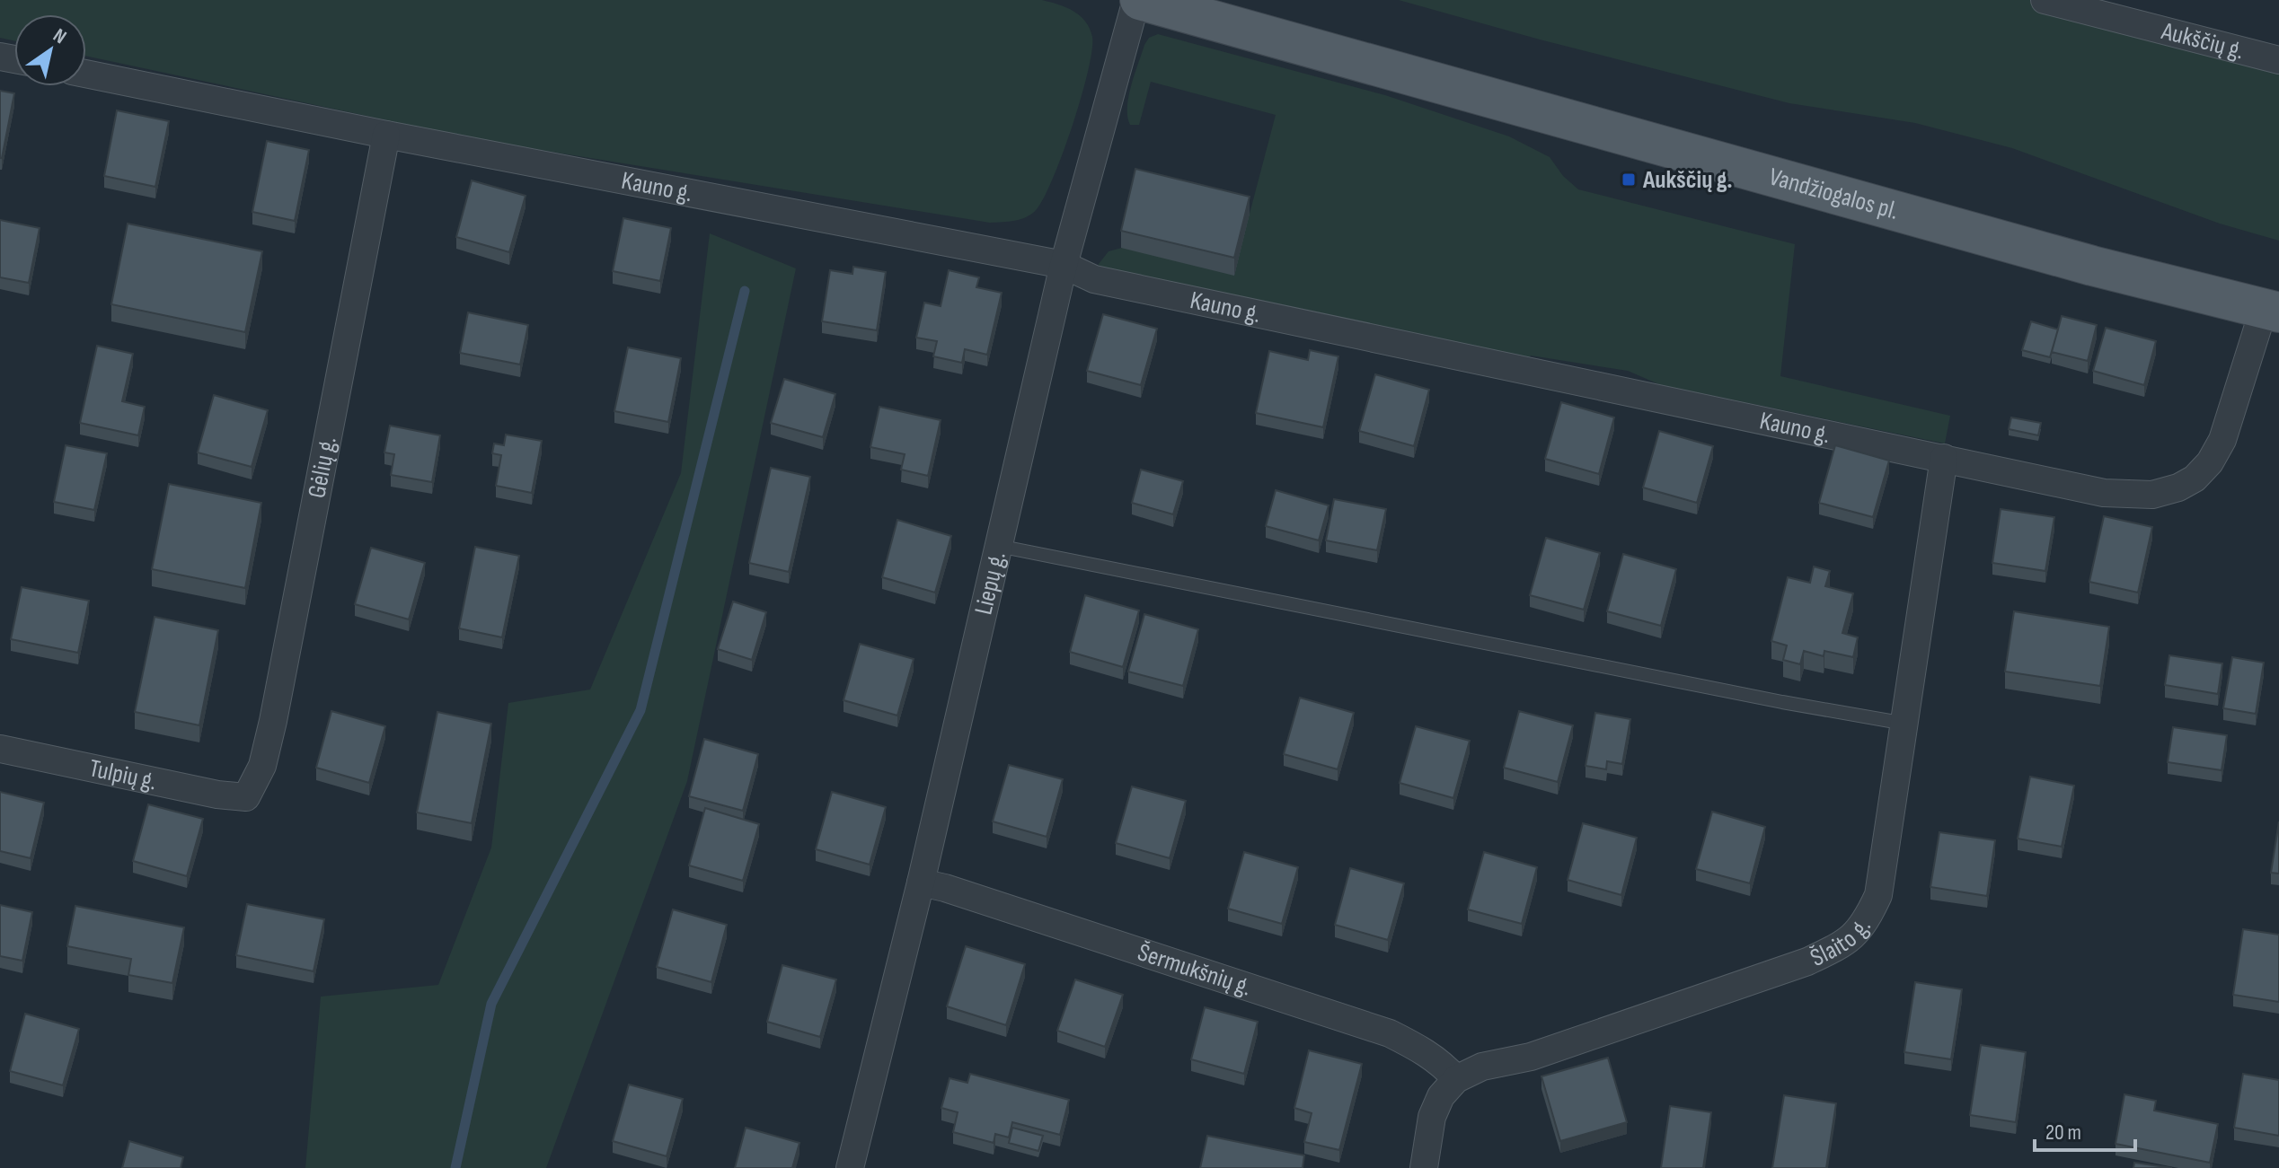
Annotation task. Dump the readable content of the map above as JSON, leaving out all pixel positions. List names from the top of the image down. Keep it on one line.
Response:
{"streets":{"main road":["Vandžiogalos pl."],"street":["Aukščių g.","Kauno g.","Gėlių g.","Liepų g.","Tulpių g.","Šlaito g.","Šermukšnių g."]},"crossings":[["Kauno g.","Vandžiogalos pl."],["Kauno g.","Gėlių g."],["Kauno g.","Liepų g."],["Kauno g.","Šlaito g."],["Vandžiogalos pl.","Liepų g."],["Gėlių g.","Tulpių g."],["Liepų g.","Šermukšnių g."],["Šlaito g.","Šermukšnių g."]],"places":{"transit":["Aukščių g."]},"scale_bar":"20 m","north":"top right"}
